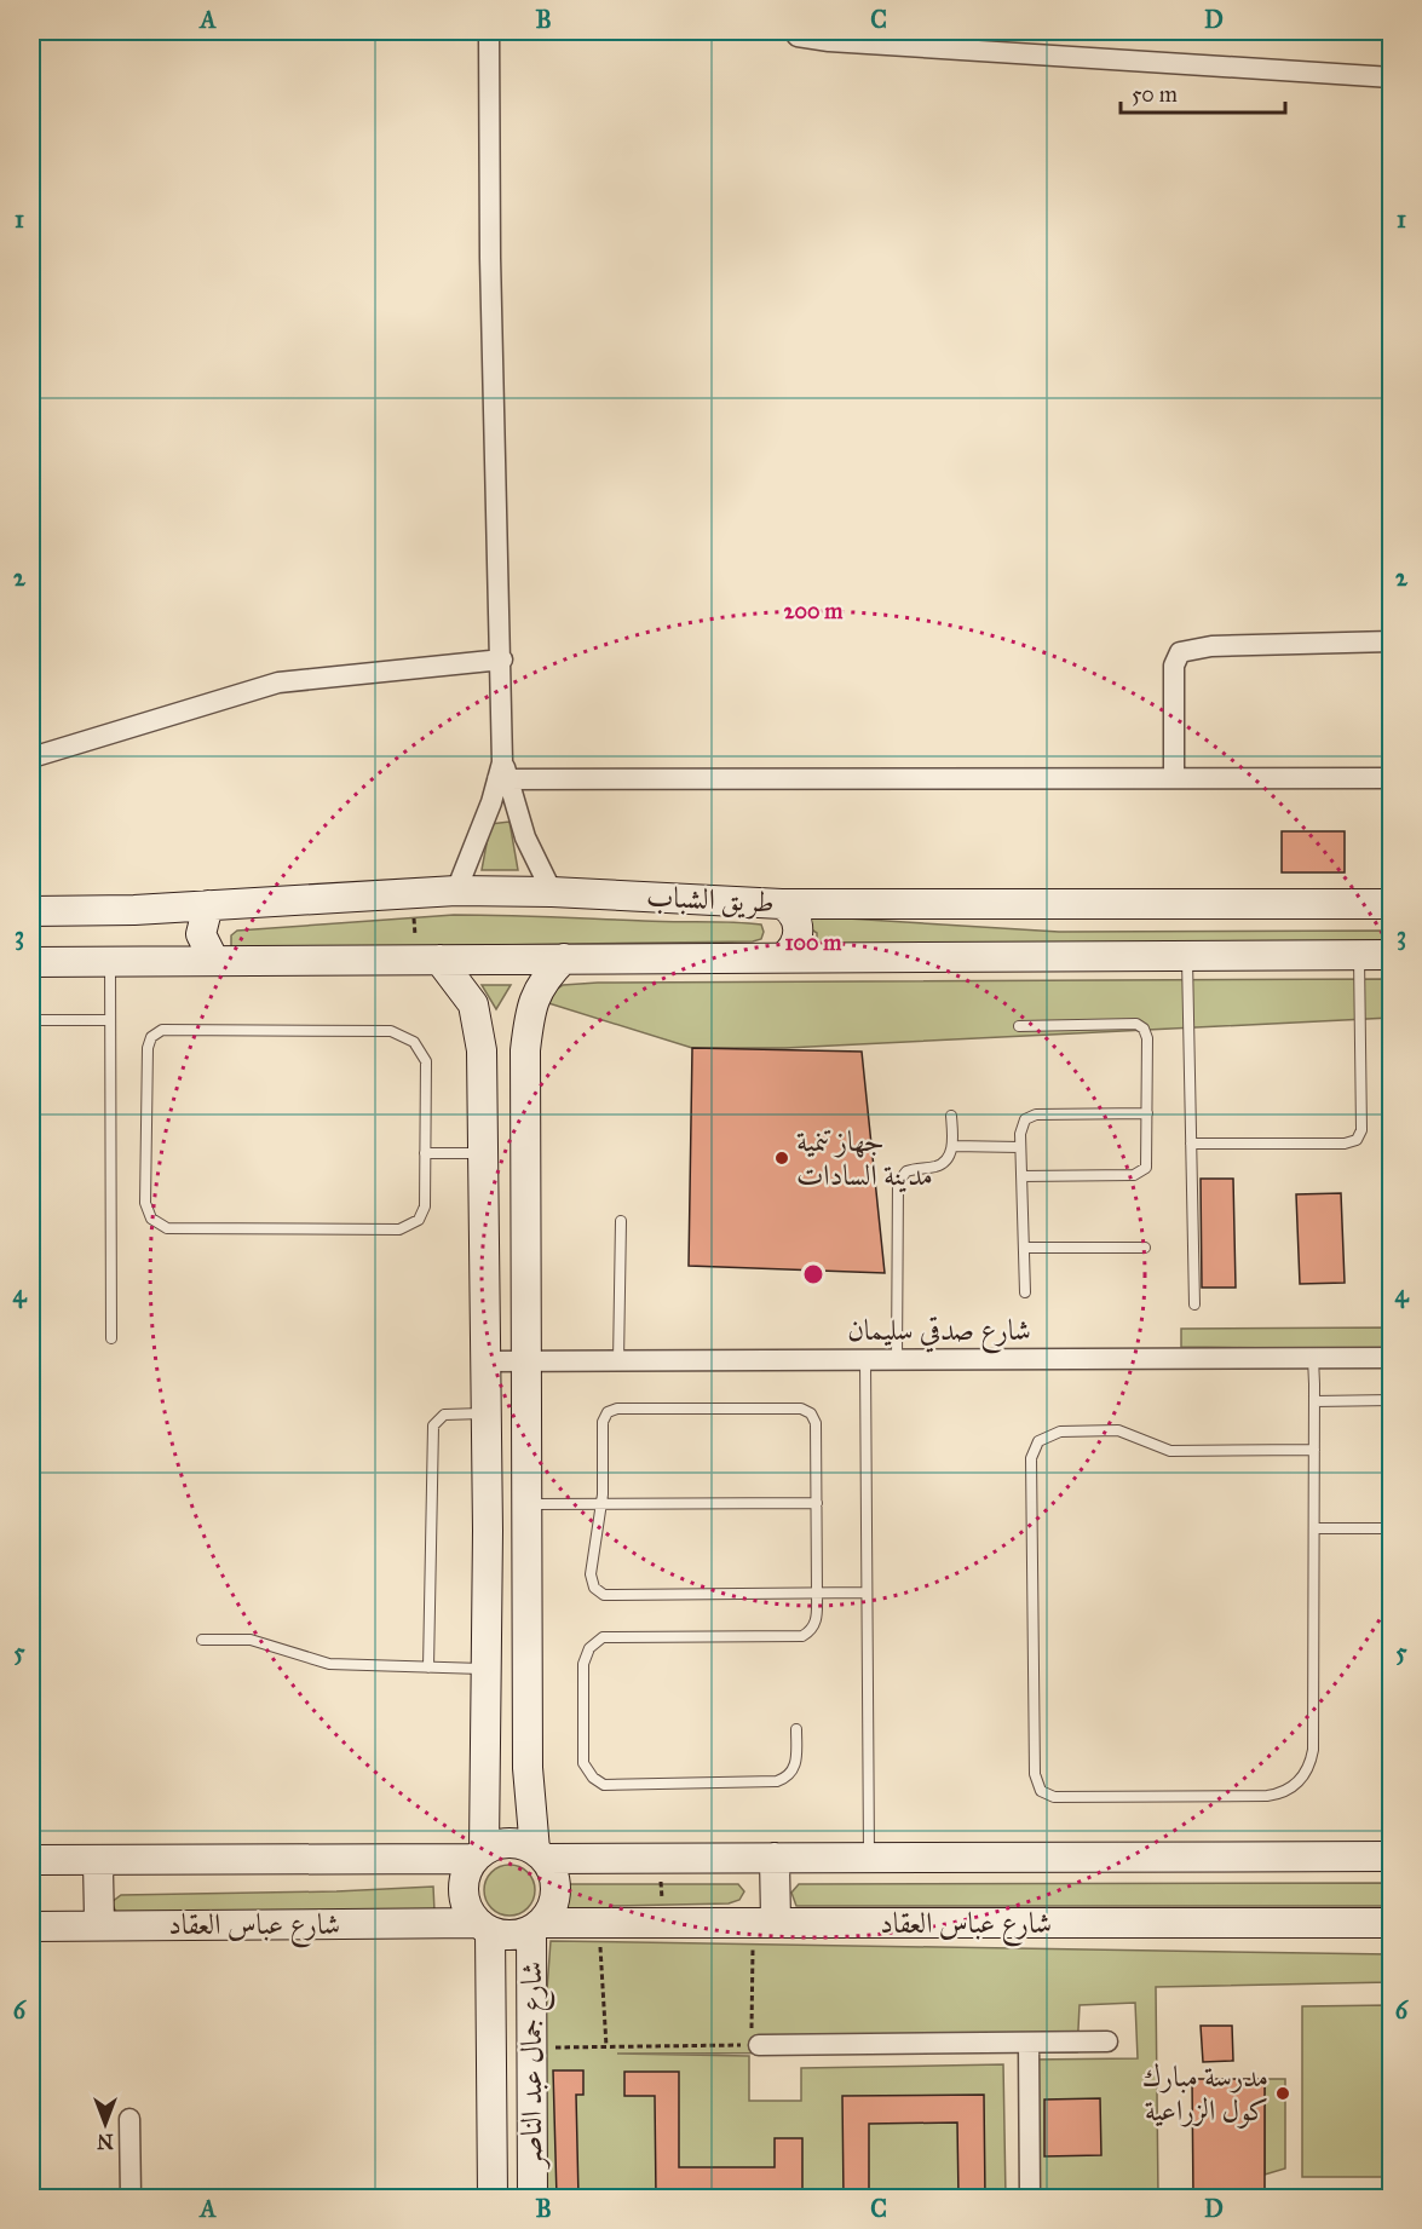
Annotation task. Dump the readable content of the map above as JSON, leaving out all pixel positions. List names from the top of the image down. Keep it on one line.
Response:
{"streets":{"main road":["طريق الشباب","شارع عباس العقاد","شارع جمال عبد الناصر"],"street":["شارع صدقي سليمان"]},"crossings":[["شارع عباس العقاد","شارع جمال عبد الناصر"]],"places":["جهاز تنمية مدينة السادات","مدرسة مبارك كول الزراعية"],"scale_bar":"50 m","north":"bottom","grid":{"columns":["A","B","C","D"],"rows":["1","2","3","4","5","6"]},"rings":["200 m","100 m"]}
